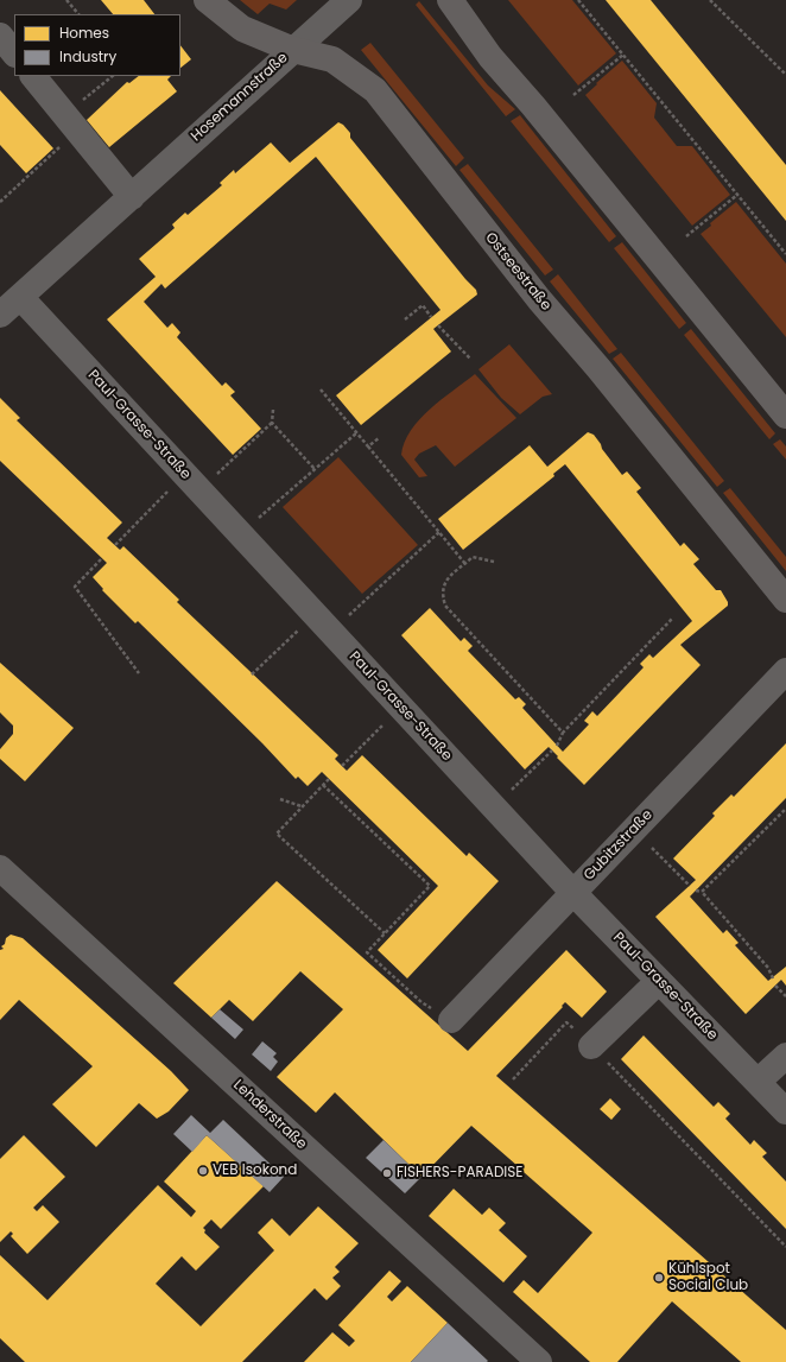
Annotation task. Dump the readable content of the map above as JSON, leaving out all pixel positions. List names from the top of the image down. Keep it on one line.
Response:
{"streets":{"main road":["Ostseestraße"],"street":["Hosemannstraße","Paul-Grasse-Straße","Gubitzstraße","Lehderstraße"]},"crossings":[["Hosemannstraße","Ostseestraße"],["Hosemannstraße","Paul-Grasse-Straße"],["Paul-Grasse-Straße","Gubitzstraße"]],"places":["VEB Isokond","FISHERS-PARADISE","Kühlspot Social Club"],"legend":["Homes","Industry"]}
